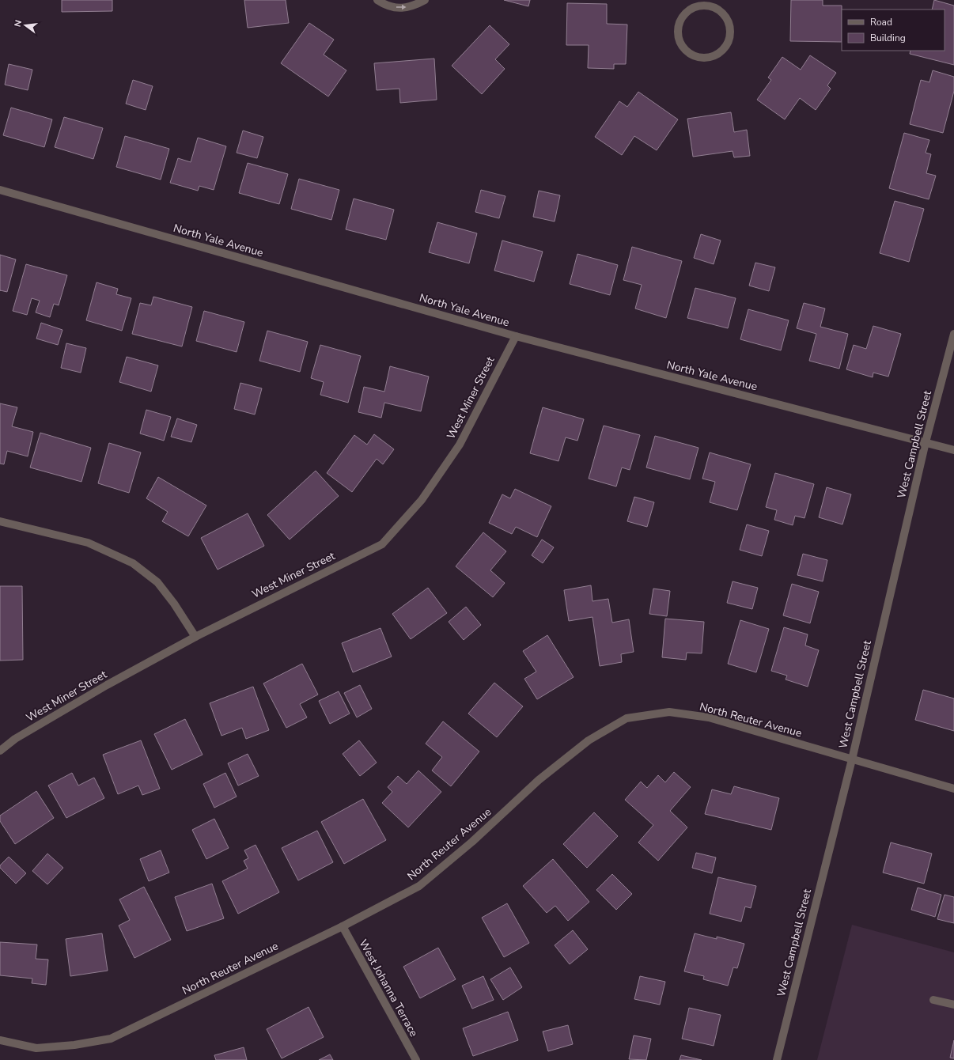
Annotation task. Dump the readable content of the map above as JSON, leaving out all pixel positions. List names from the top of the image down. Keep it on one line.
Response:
{"streets":{"street":["North Yale Avenue","West Miner Street","West Campbell Street","North Reuter Avenue","West Johanna Terrace"]},"crossings":[["North Yale Avenue","West Miner Street"],["North Yale Avenue","West Campbell Street"],["West Campbell Street","North Reuter Avenue"],["North Reuter Avenue","West Johanna Terrace"]],"legend":["Road","Building"],"north":"left"}
